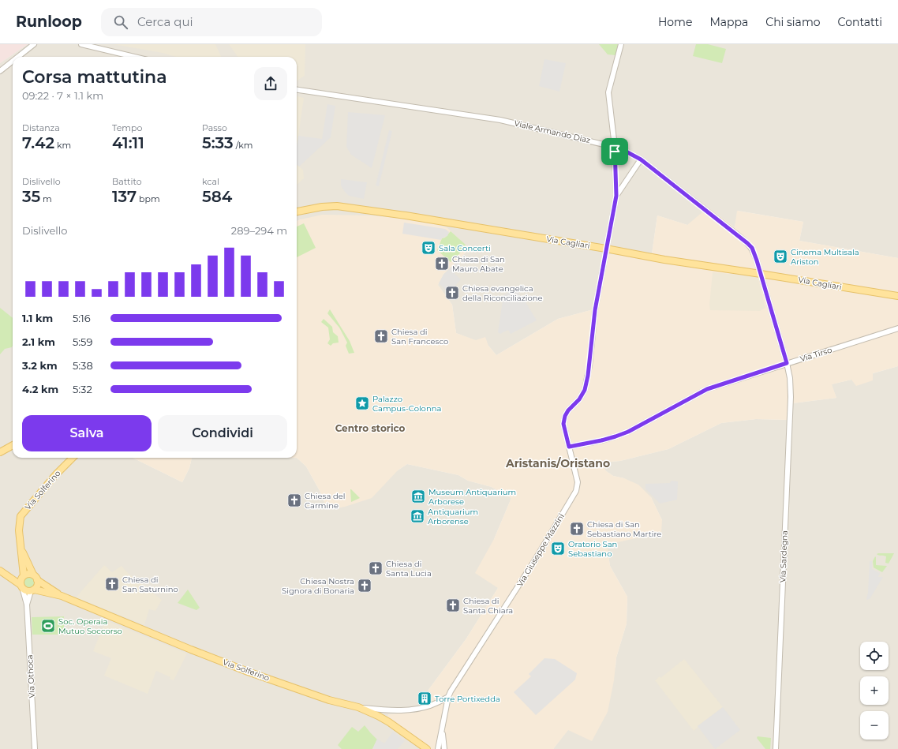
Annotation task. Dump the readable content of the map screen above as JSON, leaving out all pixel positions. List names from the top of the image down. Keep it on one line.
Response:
{"streets":{"main road":["Via Cagliari","Via Solferino"],"street":["Viale Armando Diaz","Via Tirso","Via Giuseppe Mazzini","Via Sardegna","Via Othoca"]},"crossings":[["Viale Armando Diaz","Via Cagliari"],["Viale Armando Diaz","Via Sardegna"],["Via Cagliari","Via Sardegna"],["Via Tirso","Via Giuseppe Mazzini"],["Via Tirso","Via Sardegna"],["Via Solferino","Via Othoca"]],"districts":["Centro storico","Aristanis/Oristano"],"places":{"theatre":["Sala Concerti","Cinema Multisala Ariston","Oratorio San Sebastiano"],"church":["Chiesa di San Mauro Abate","Chiesa evangelica della Riconciliazione","Chiesa di San Francesco","Chiesa del Carmine","Chiesa di San Sebastiano Martire","Chiesa di Santa Lucia","Chiesa di San Saturnino","Chiesa Nostra Signora di Bonaria","Chiesa di Santa Chiara"],"place":["Palazzo Campus-Colonna"],"museum":["Museum Antiquarium Arborese","Antiquarium Arborense"],"sports":["Soc. Operaia Mutuo Soccorso"],"building":["Torre Portixedda"]},"page":{"header":"Runloop","search":"Cerca qui","nav":["Home","Mappa","Chi siamo","Contatti"],"heading":["Corsa mattutina","09:22 · 7 × 1.1 km"],"stats":[["Distanza","7.42 km"],["Tempo","41:11"],["Passo","5:33 /km"],["Dislivello","35 m"],["Battito","137 bpm"],["kcal","584"]],"chart":["Dislivello","289–294 m"],"list":[{"name":"1.1 km","note":"5:16"},{"name":"2.1 km","note":"5:59"},{"name":"3.2 km","note":"5:38"},{"name":"4.2 km","note":"5:32"}],"buttons":["Salva","Condividi"],"map_buttons":["+","−"]}}
